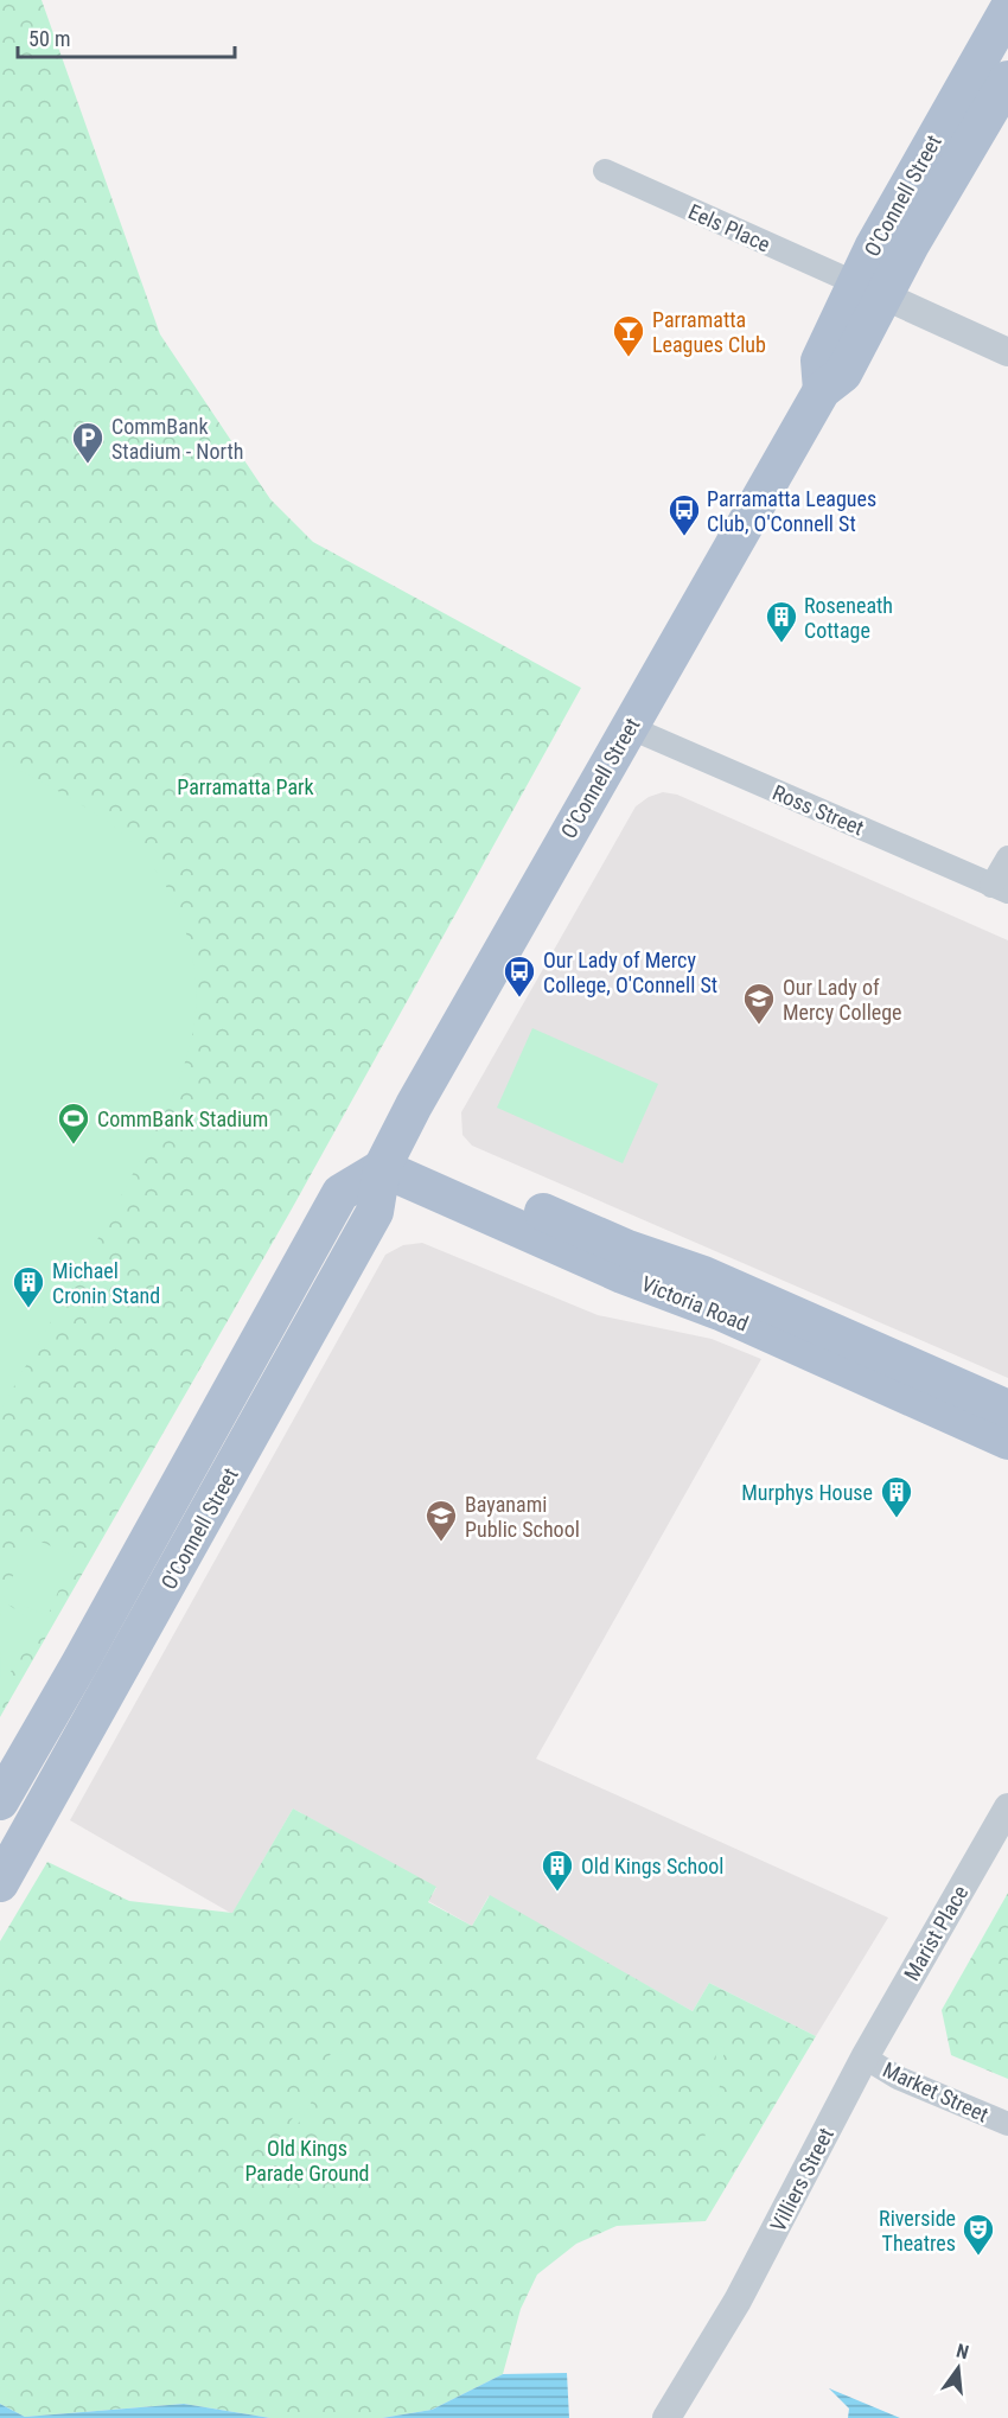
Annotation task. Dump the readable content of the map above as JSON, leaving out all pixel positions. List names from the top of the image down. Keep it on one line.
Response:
{"streets":{"main road":["O'Connell Street","Victoria Road"],"street":["Eels Place","Ross Street","Marist Place","Market Street","Villiers Street"]},"crossings":[["O'Connell Street","Eels Place"],["O'Connell Street","Ross Street"],["O'Connell Street","Victoria Road"],["Marist Place","Market Street"],["Marist Place","Villiers Street"],["Market Street","Villiers Street"]],"parks":["Parramatta Park","Old Kings Parade Ground"],"places":{"bar":["Parramatta Leagues Club"],"parking":["CommBank Stadium - North"],"bus stop":["Parramatta Leagues Club, O'Connell St","Our Lady of Mercy College, O'Connell St"],"building":["Roseneath Cottage","Michael Cronin Stand","Murphys House","Old Kings School"],"school or university":["Our Lady of Mercy College","Bayanami Public School"],"sports":["CommBank Stadium"],"theatre":["Riverside Theatres"]},"scale_bar":"50 m","north":"top"}
